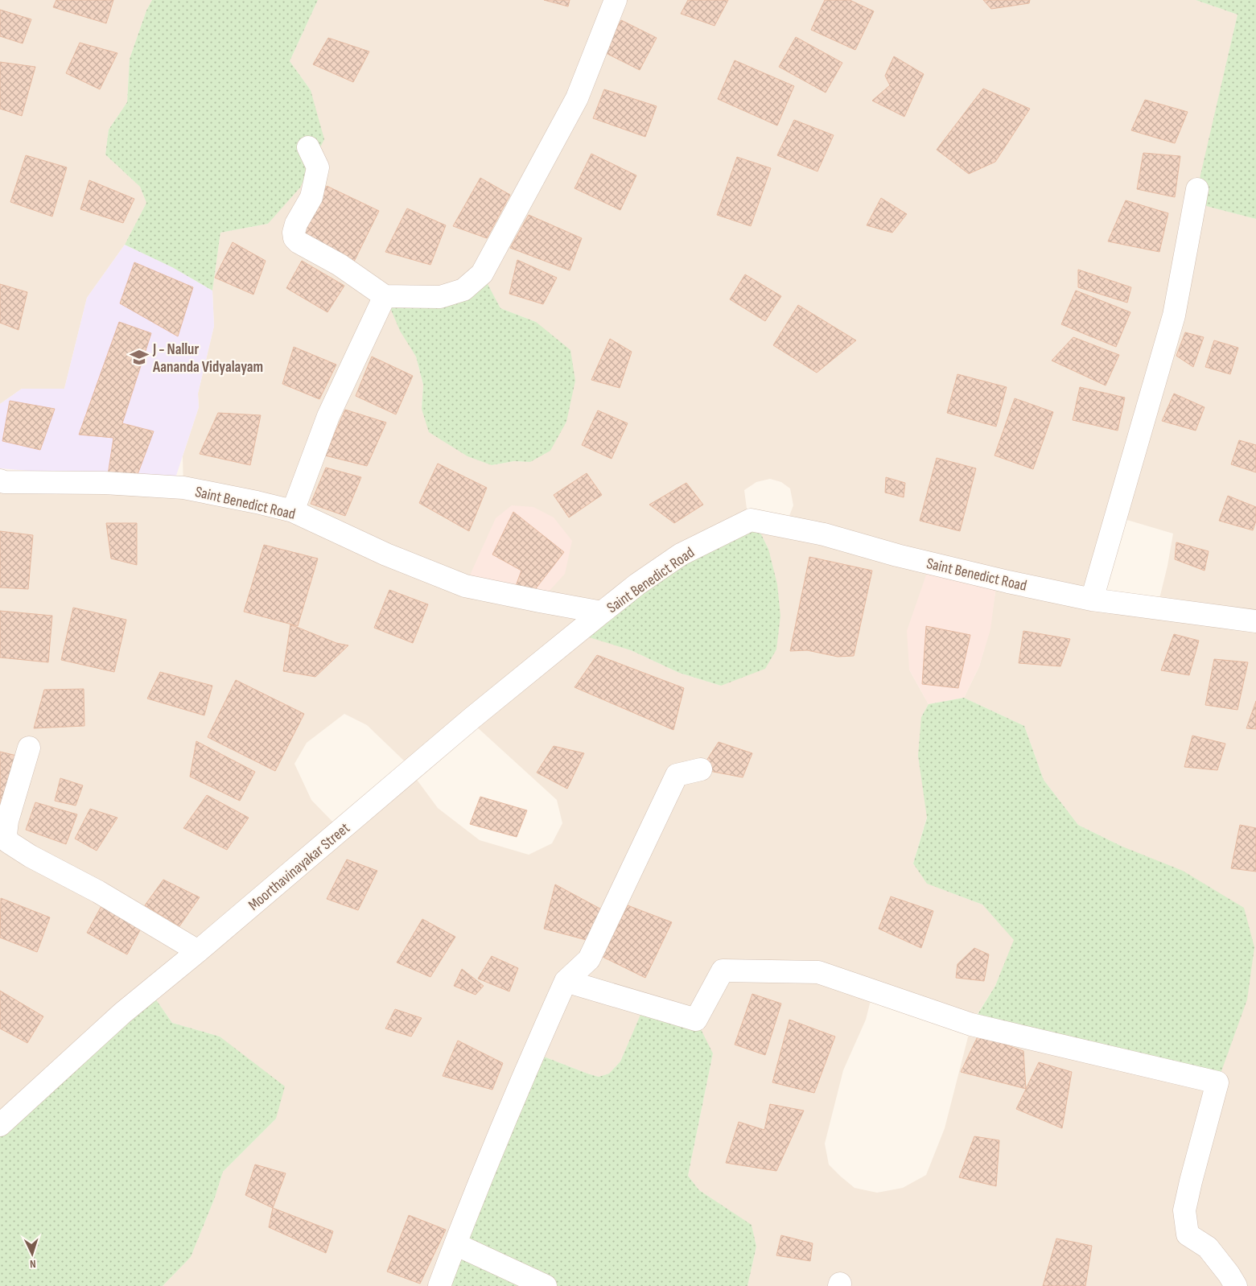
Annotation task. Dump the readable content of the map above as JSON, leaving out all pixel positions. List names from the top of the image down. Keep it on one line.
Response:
{"streets":{"street":["Saint Benedict Road","Moorthavinayakar Street"]},"crossings":[["Saint Benedict Road","Moorthavinayakar Street"]],"places":{"school or university":["J - Nallur Aananda Vidyalayam"]},"north":"bottom"}
